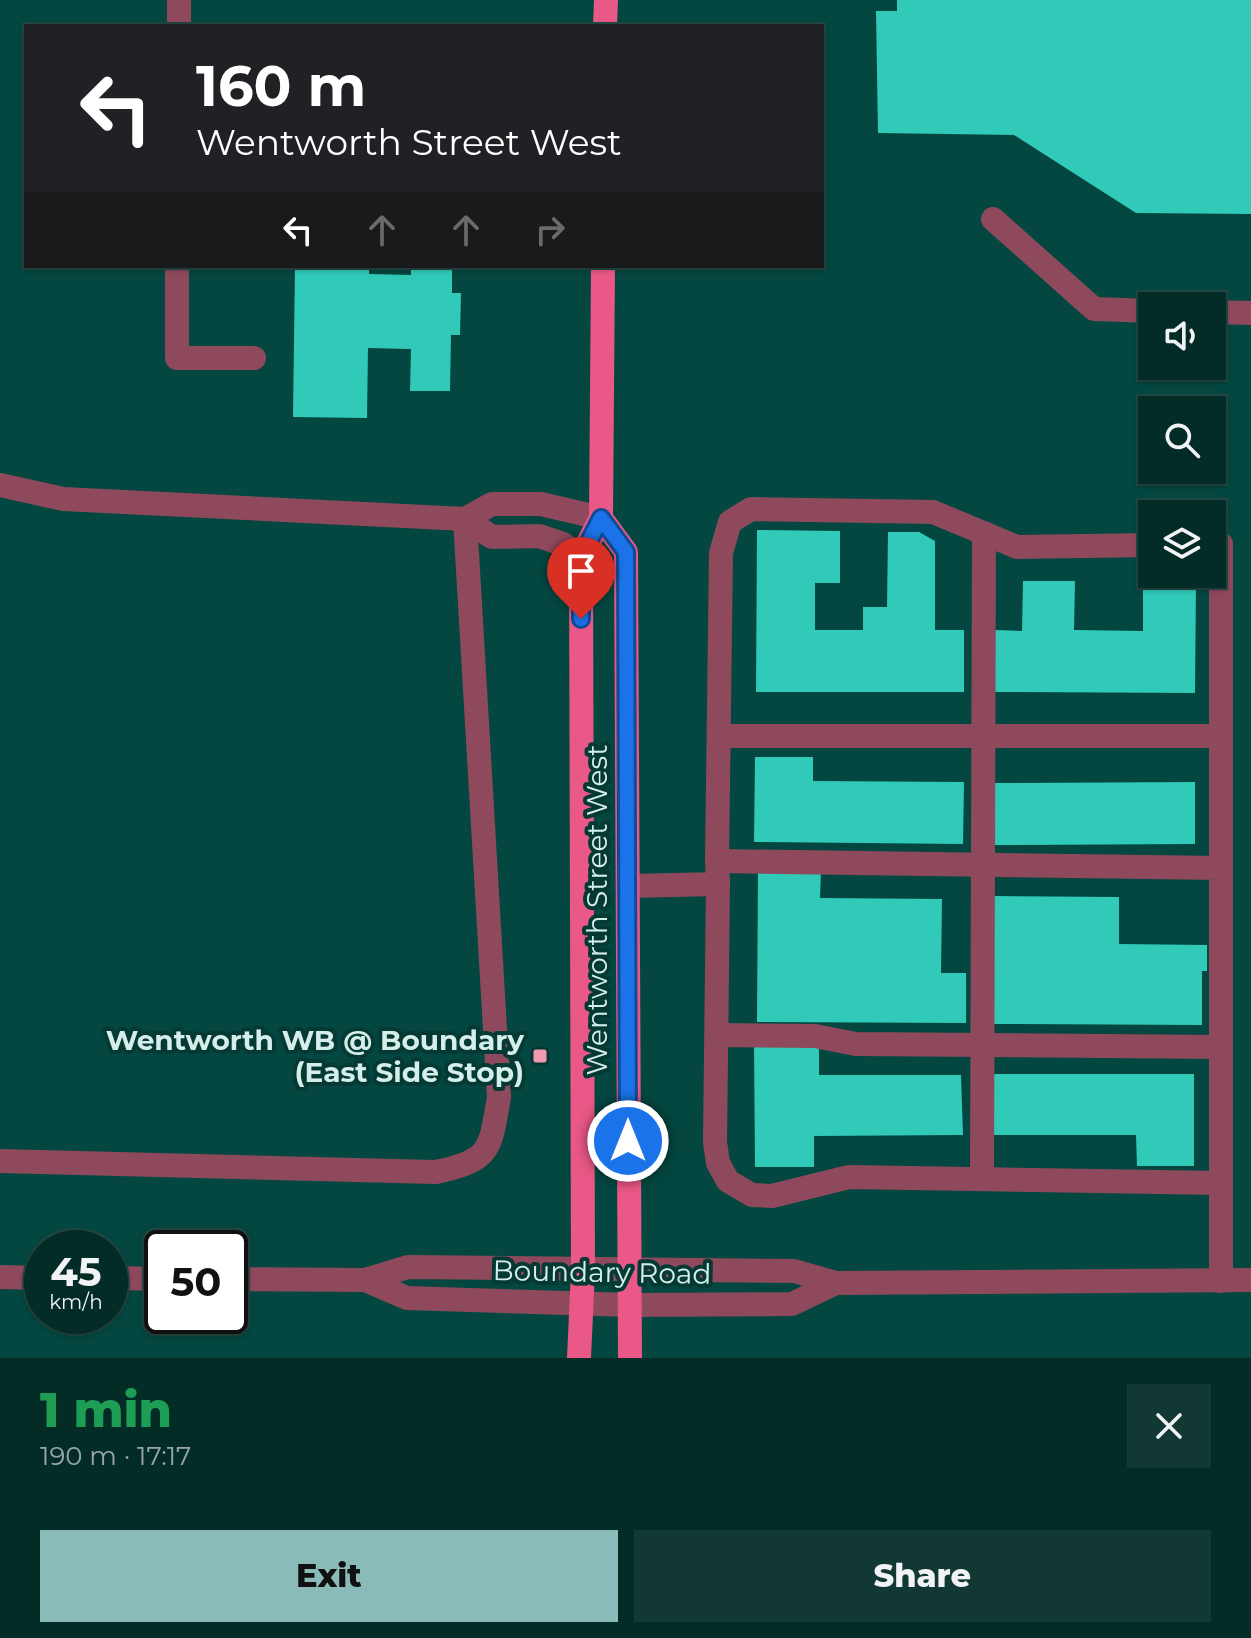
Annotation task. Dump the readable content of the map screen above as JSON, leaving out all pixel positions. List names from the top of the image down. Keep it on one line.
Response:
{"streets":{"main road":["Wentworth Street West"],"street":["Boundary Road"]},"crossings":[["Wentworth Street West","Boundary Road"]],"places":{"transit":["Wentworth WB @ Boundary (East Side Stop)"]},"page":{"turn":["160 m","Wentworth Street West"],"speed":"45 km/h","limit":"50","heading":["1 min","190 m · 17:17"],"buttons":["Exit","Share"]}}
